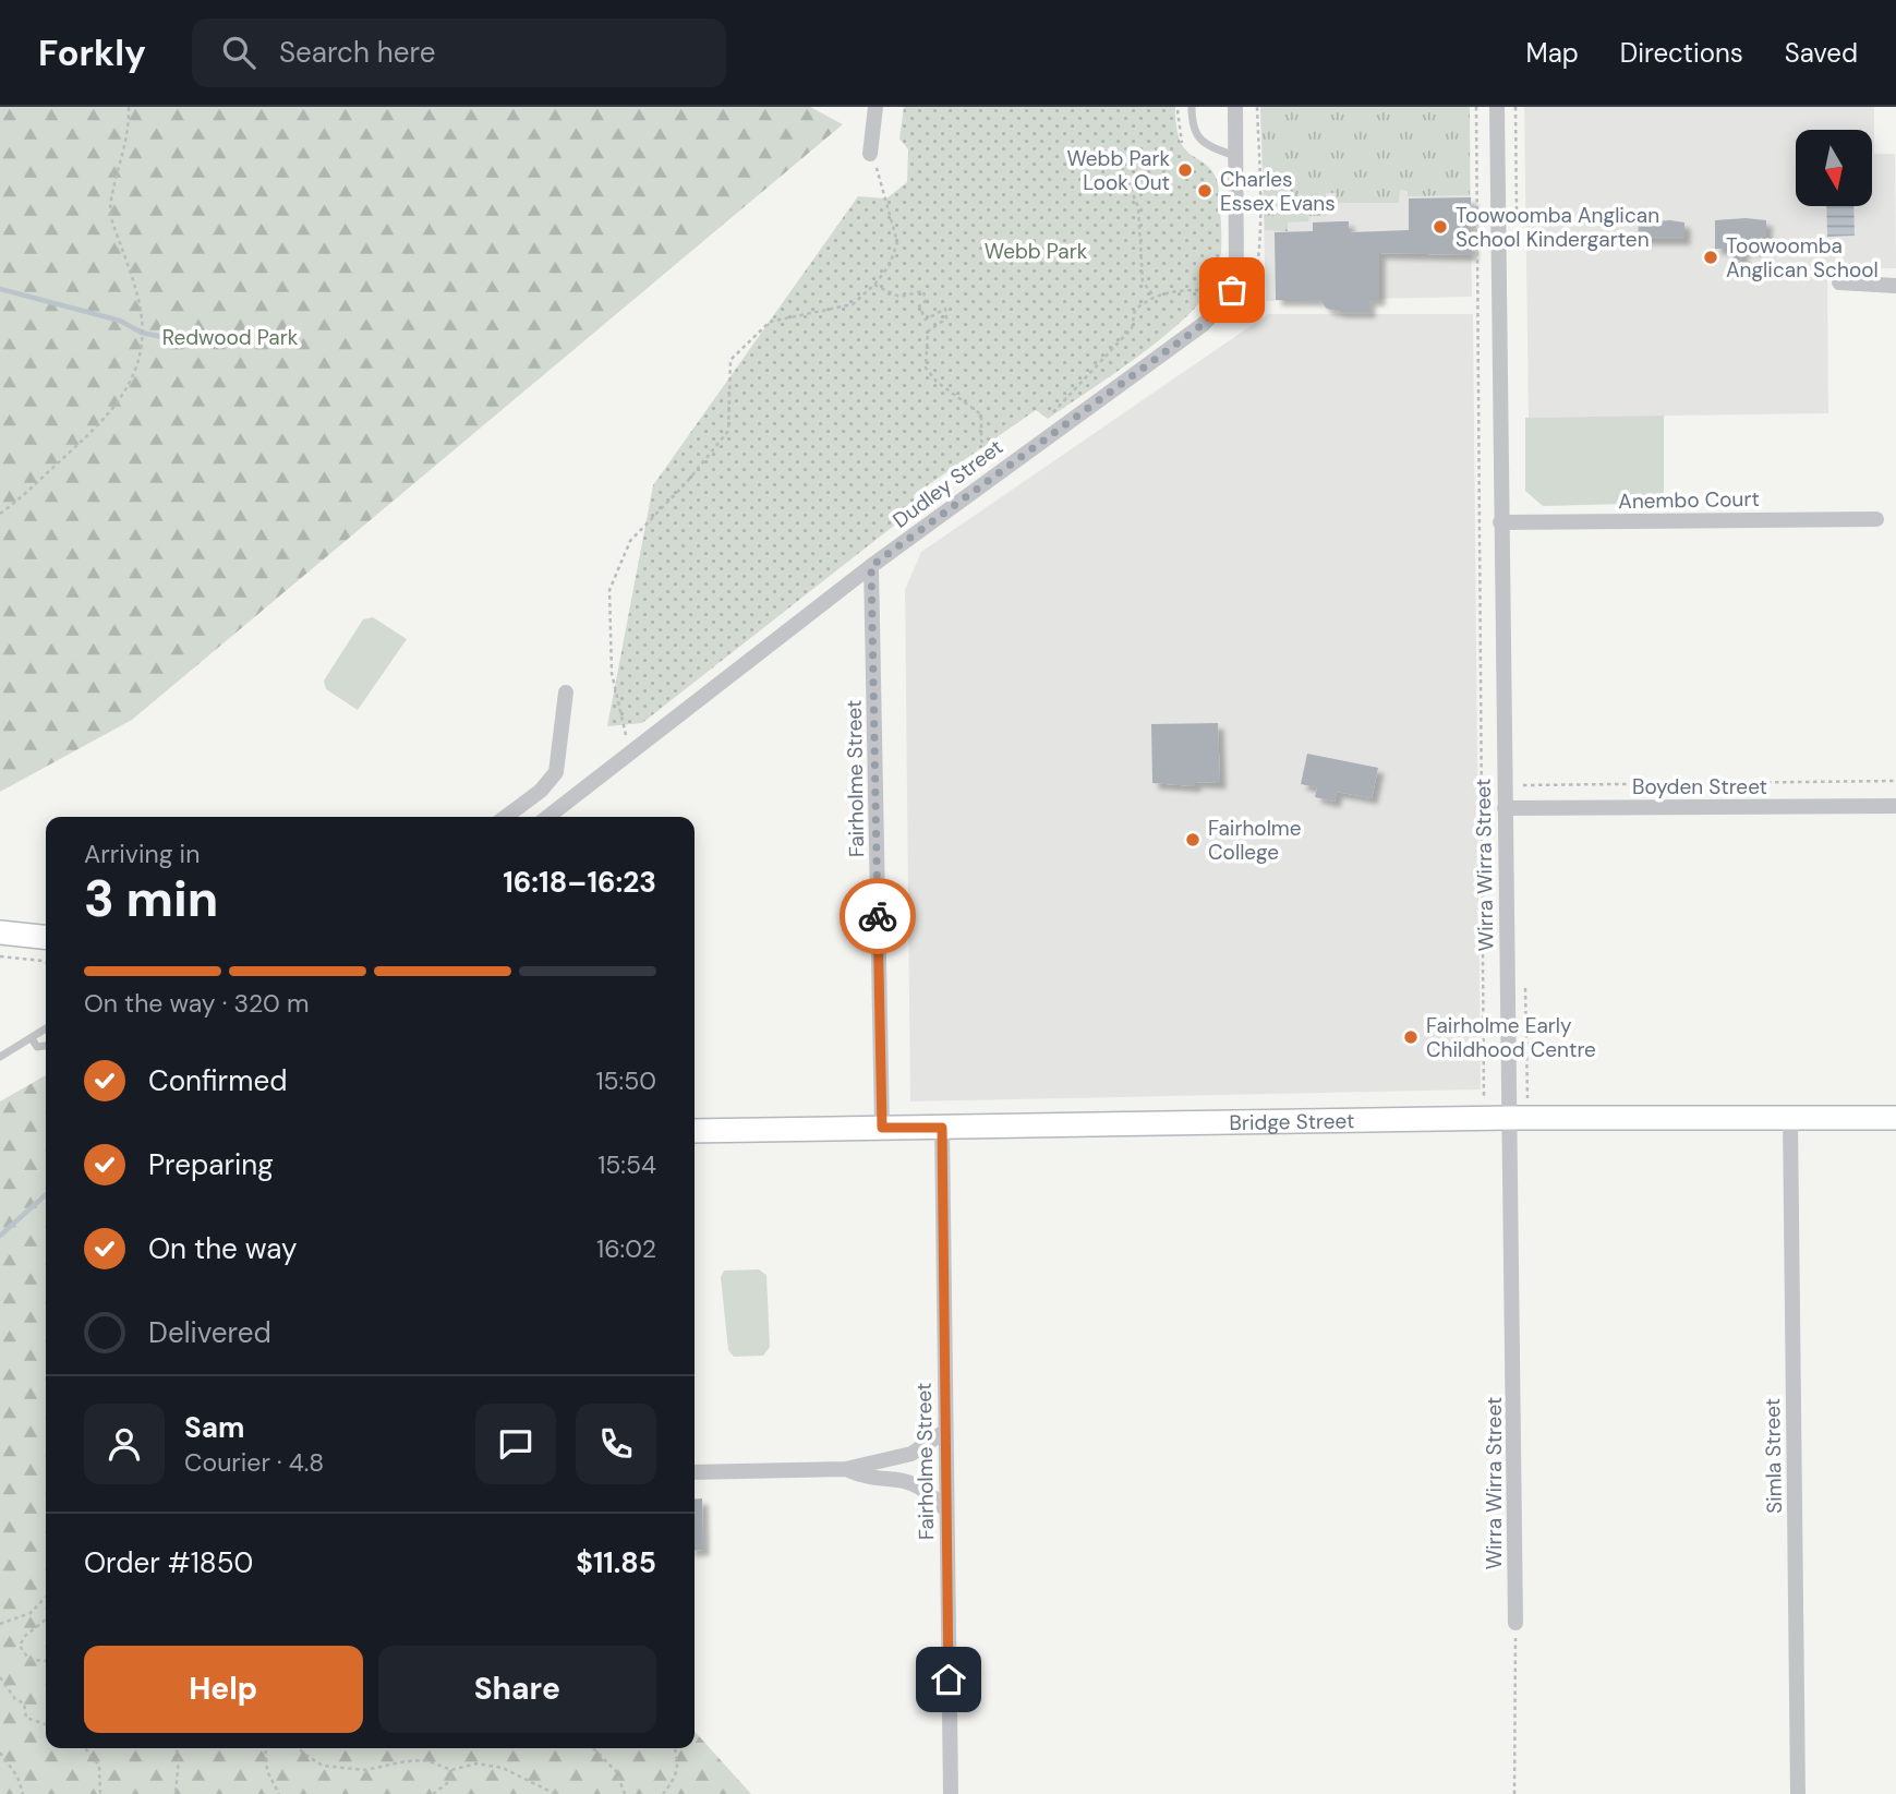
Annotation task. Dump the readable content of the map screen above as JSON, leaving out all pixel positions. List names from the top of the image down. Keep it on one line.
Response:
{"streets":{"street":["Dudley Street","Anembo Court","Fairholme Street","Boyden Street","Wirra Wirra Street","Bridge Street","Simla Street"]},"crossings":[["Dudley Street","Fairholme Street"],["Anembo Court","Wirra Wirra Street"],["Fairholme Street","Bridge Street"],["Boyden Street","Wirra Wirra Street"],["Wirra Wirra Street","Bridge Street"],["Bridge Street","Simla Street"]],"parks":["Webb Park","Redwood Park"],"places":["Webb Park Look Out","Charles Essex Evans","Toowoomba Anglican School Kindergarten","Toowoomba Anglican School","Fairholme College","Fairholme Early Childhood Centre"],"north":"bottom","page":{"header":"Forkly","search":"Search here","nav":["Map","Directions","Saved"],"heading":["3 min","Arriving in","16:18–16:23"],"panel":["Sam","Courier · 4.8","Order #1850","$11.85"],"bar":"On the way · 320 m","list":[["Confirmed","15:50"],["Preparing","15:54"],["On the way","16:02"],"Delivered"],"buttons":["Help","Share"]}}
